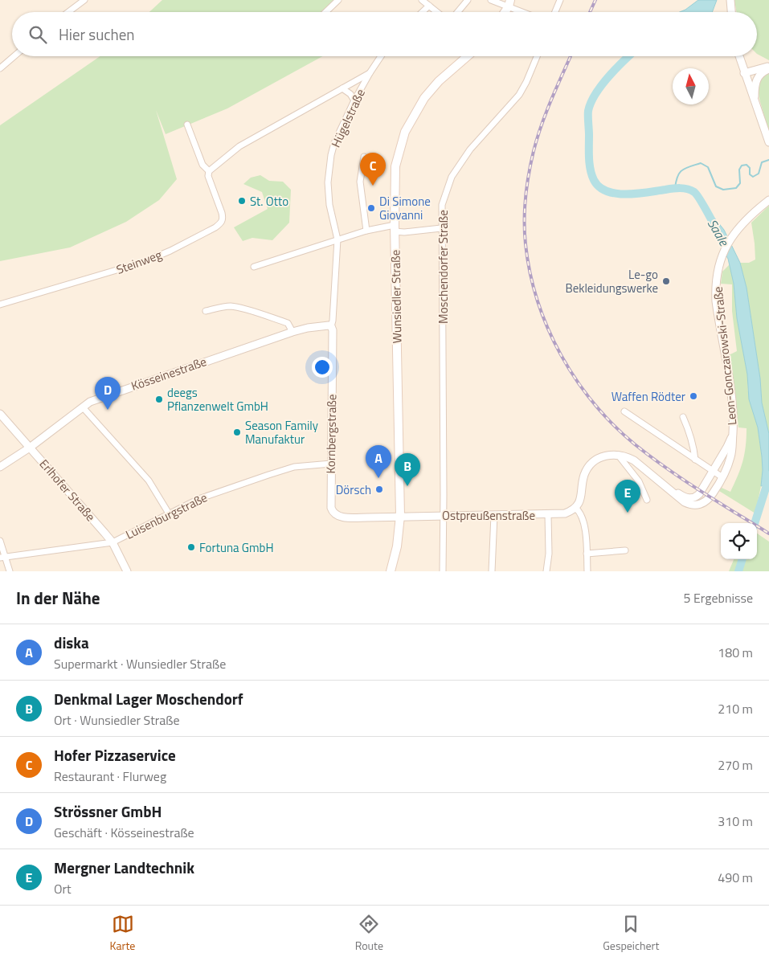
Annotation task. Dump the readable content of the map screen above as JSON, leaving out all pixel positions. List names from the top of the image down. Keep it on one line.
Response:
{"streets":{"main road":["Wunsiedler Straße"],"street":["Hügelstraße","Steinweg","Moschendorfer Straße","Leon-Gonczarowski-Straße","Kösseinestraße","Kornbergstraße","Erlhofer Straße","Ostpreußenstraße","Luisenburgstraße"]},"crossings":[["Hügelstraße","Kornbergstraße"],["Moschendorfer Straße","Ostpreußenstraße"],["Wunsiedler Straße","Kornbergstraße"],["Wunsiedler Straße","Ostpreußenstraße"],["Kösseinestraße","Kornbergstraße"],["Kösseinestraße","Erlhofer Straße"],["Kornbergstraße","Ostpreußenstraße"],["Kornbergstraße","Luisenburgstraße"],["Erlhofer Straße","Luisenburgstraße"]],"water":["Saale"],"places":["St. Otto","Di Simone Giovanni","Le-go Bekleidungswerke","Waffen Rödter","deegs Pflanzenwelt GmbH","Season Family Manufaktur","Dörsch","Fortuna GmbH"],"north":"top","page":{"search":"Hier suchen","pins":["C","D","A","B","E"],"heading":["In der Nähe","5 Ergebnisse"],"list":[{"mark":"A","name":"diska","note":"Supermarkt · Wunsiedler Straße","value":"180 m"},{"mark":"B","name":"Denkmal Lager Moschendorf","note":"Ort · Wunsiedler Straße","value":"210 m"},{"mark":"C","name":"Hofer Pizzaservice","note":"Restaurant · Flurweg","value":"270 m"},{"mark":"D","name":"Strössner GmbH","note":"Geschäft · Kösseinestraße","value":"310 m"},{"mark":"E","name":"Mergner Landtechnik","note":"Ort","value":"490 m"}],"nav":["Karte","Route","Gespeichert"]}}
